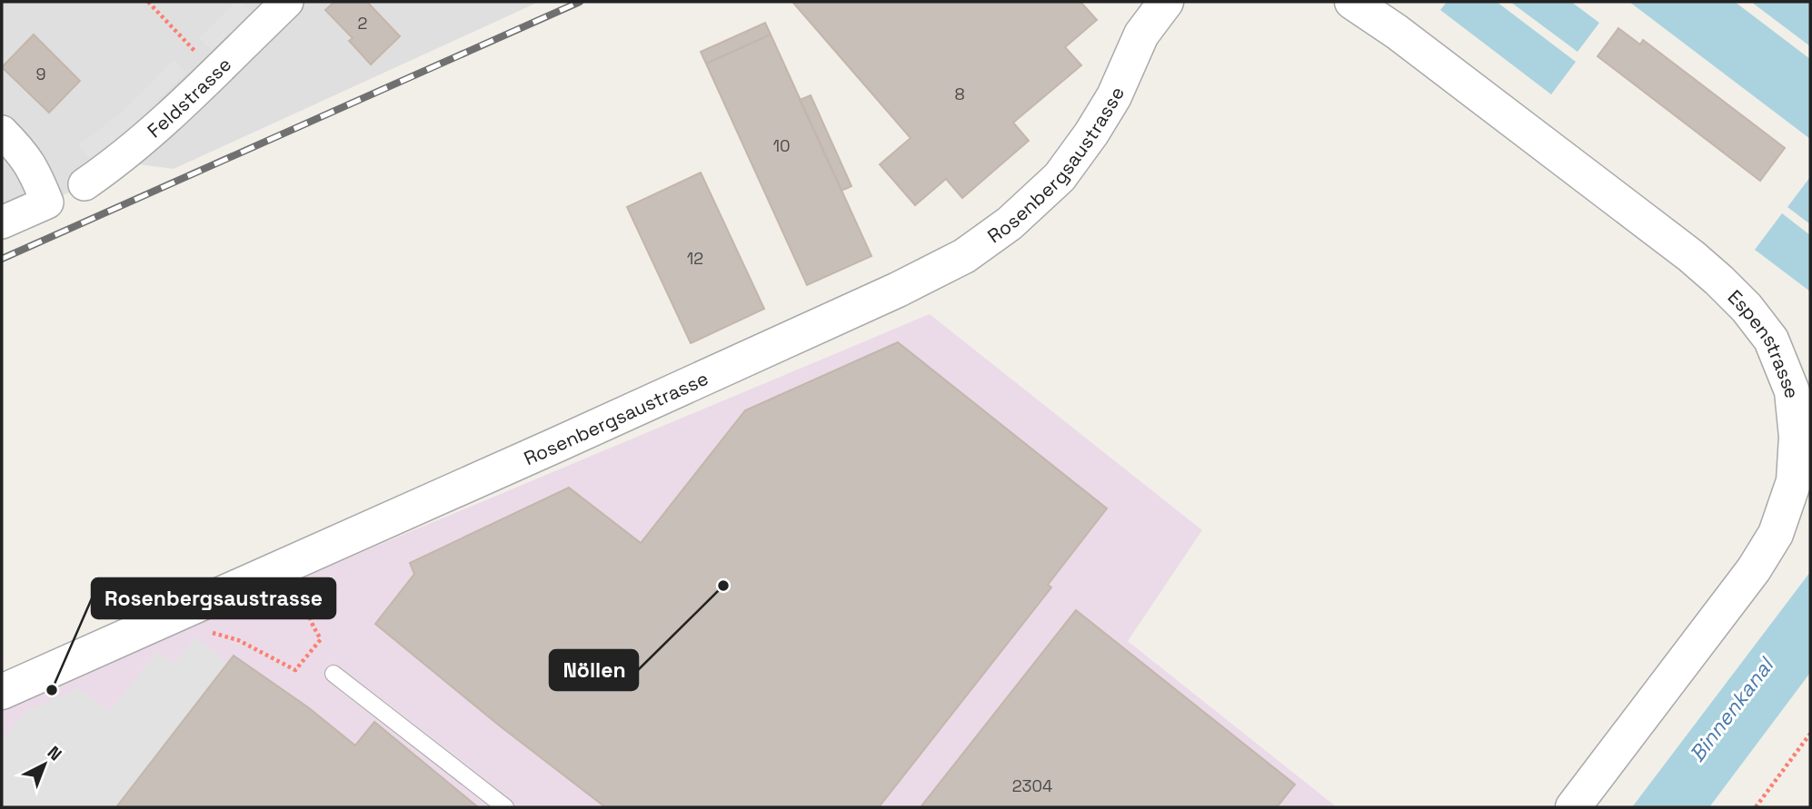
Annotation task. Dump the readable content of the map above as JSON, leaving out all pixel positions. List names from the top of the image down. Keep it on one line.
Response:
{"streets":{"street":["Feldstrasse","Rosenbergsaustrasse","Espenstrasse"]},"water":["Binnenkanal"],"places":["Nöllen","Rosenbergsaustrasse"],"house_numbers":["2","9","8","10","12","2304"],"north":"top right"}
